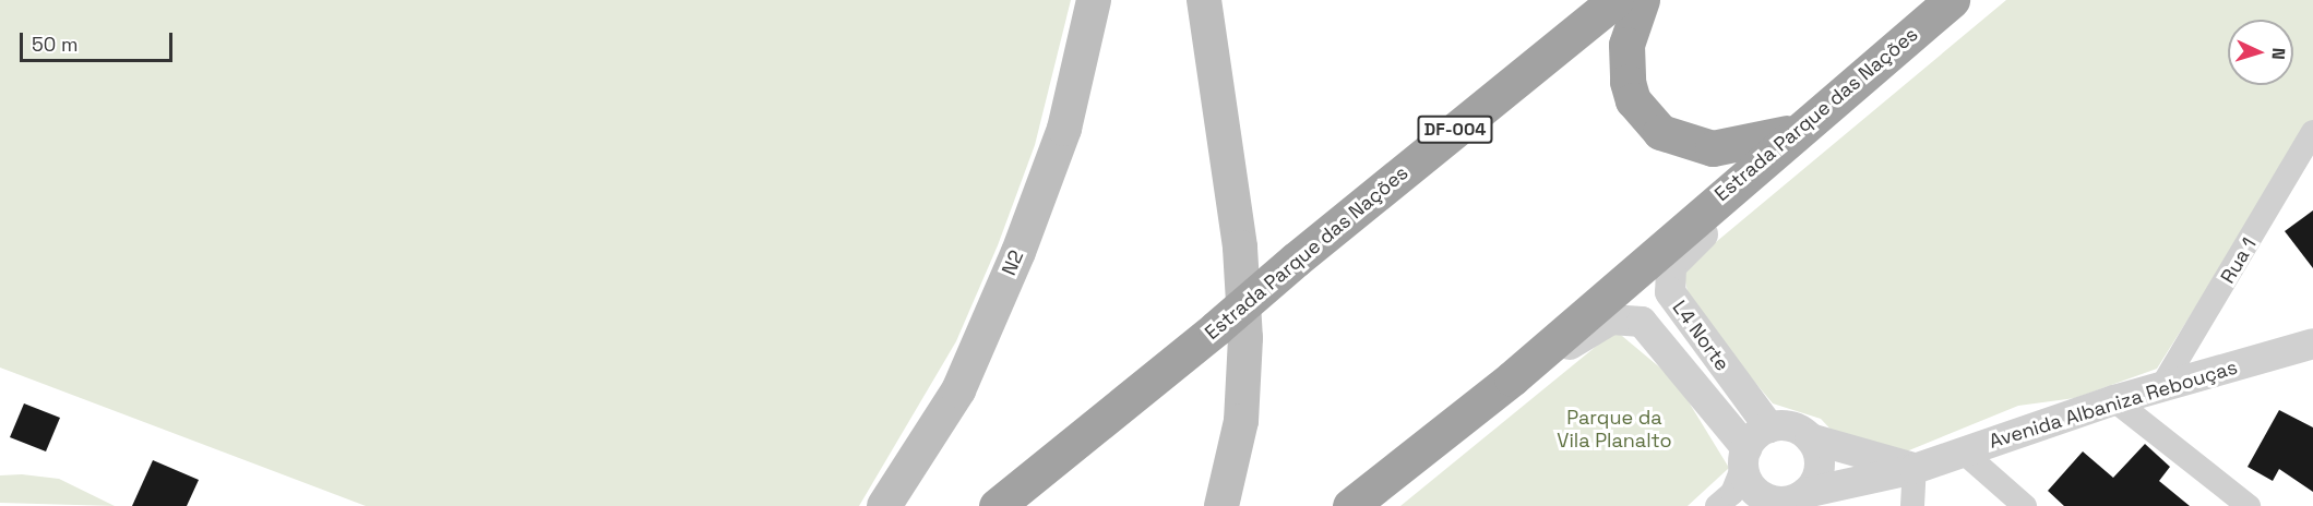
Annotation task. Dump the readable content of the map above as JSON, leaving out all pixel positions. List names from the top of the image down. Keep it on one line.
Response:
{"streets":{"highway":["Estrada Parque das Nações","DF-004"],"main road":["N2"],"street":["Rua 1","L4 Norte","Avenida Albaniza Rebouças"]},"crossings":[["Estrada Parque das Nações","L4 Norte"],["Rua 1","Avenida Albaniza Rebouças"]],"parks":["Parque da Vila Planalto"],"scale_bar":"50 m","north":"right"}
